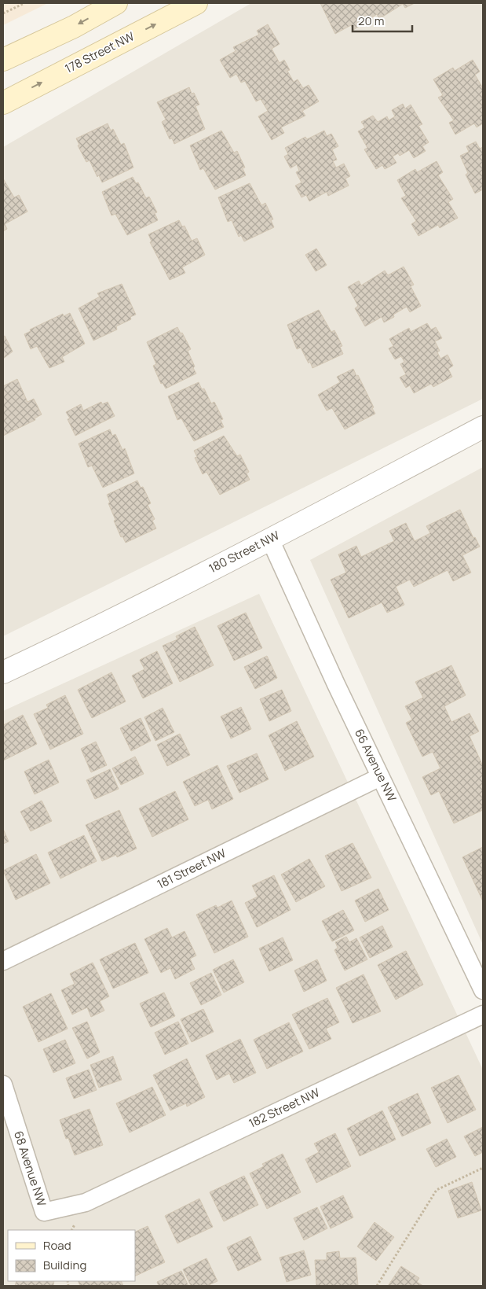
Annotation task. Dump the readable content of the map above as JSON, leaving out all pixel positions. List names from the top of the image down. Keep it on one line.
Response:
{"streets":{"main road":["178 Street NW"],"street":["180 Street NW","66 Avenue NW","181 Street NW","182 Street NW","68 Avenue NW"]},"crossings":[["180 Street NW","66 Avenue NW"],["66 Avenue NW","181 Street NW"],["182 Street NW","68 Avenue NW"]],"legend":["Road","Building"],"scale_bar":"20 m"}
